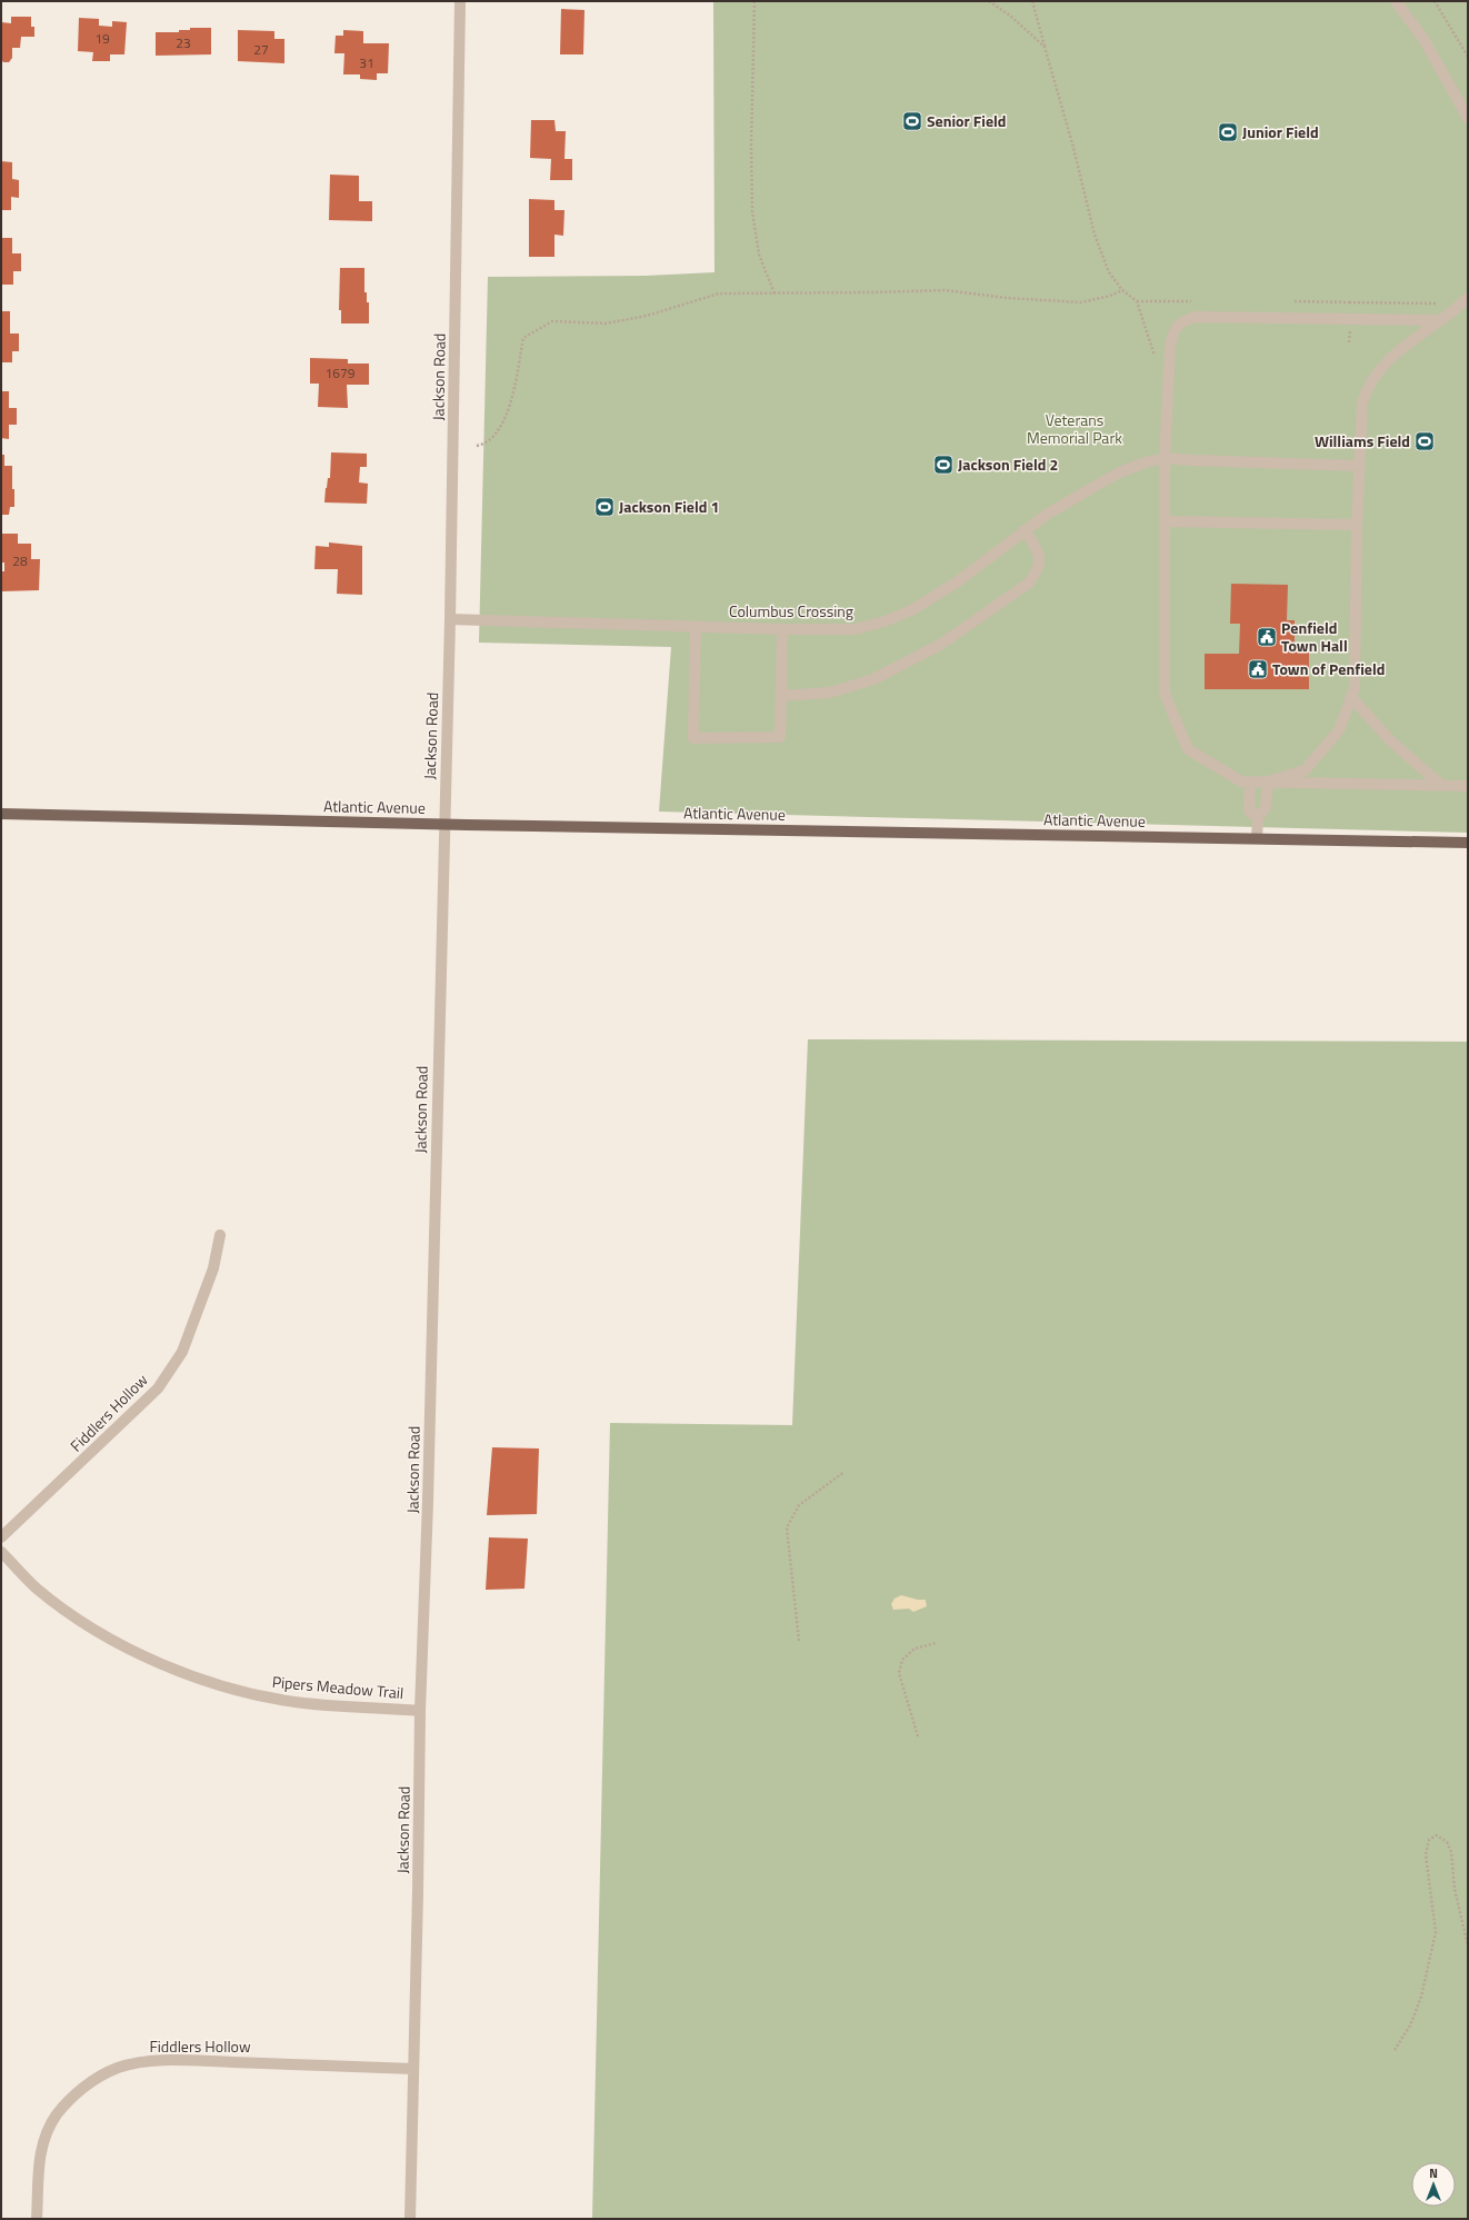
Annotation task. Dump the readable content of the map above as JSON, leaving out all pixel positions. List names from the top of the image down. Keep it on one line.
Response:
{"streets":{"main road":["Atlantic Avenue"],"street":["Jackson Road","Columbus Crossing","Fiddlers Hollow","Pipers Meadow Trail"]},"crossings":[["Jackson Road","Columbus Crossing"],["Jackson Road","Atlantic Avenue"],["Jackson Road","Fiddlers Hollow"],["Jackson Road","Pipers Meadow Trail"]],"parks":["Veterans Memorial Park"],"places":{"sports":["Senior Field","Junior Field","Williams Field","Jackson Field 2","Jackson Field 1"],"public building":["Penfield Town Hall","Town of Penfield"]},"house_numbers":["19","23","27","31","1679","28"],"north":"top"}
